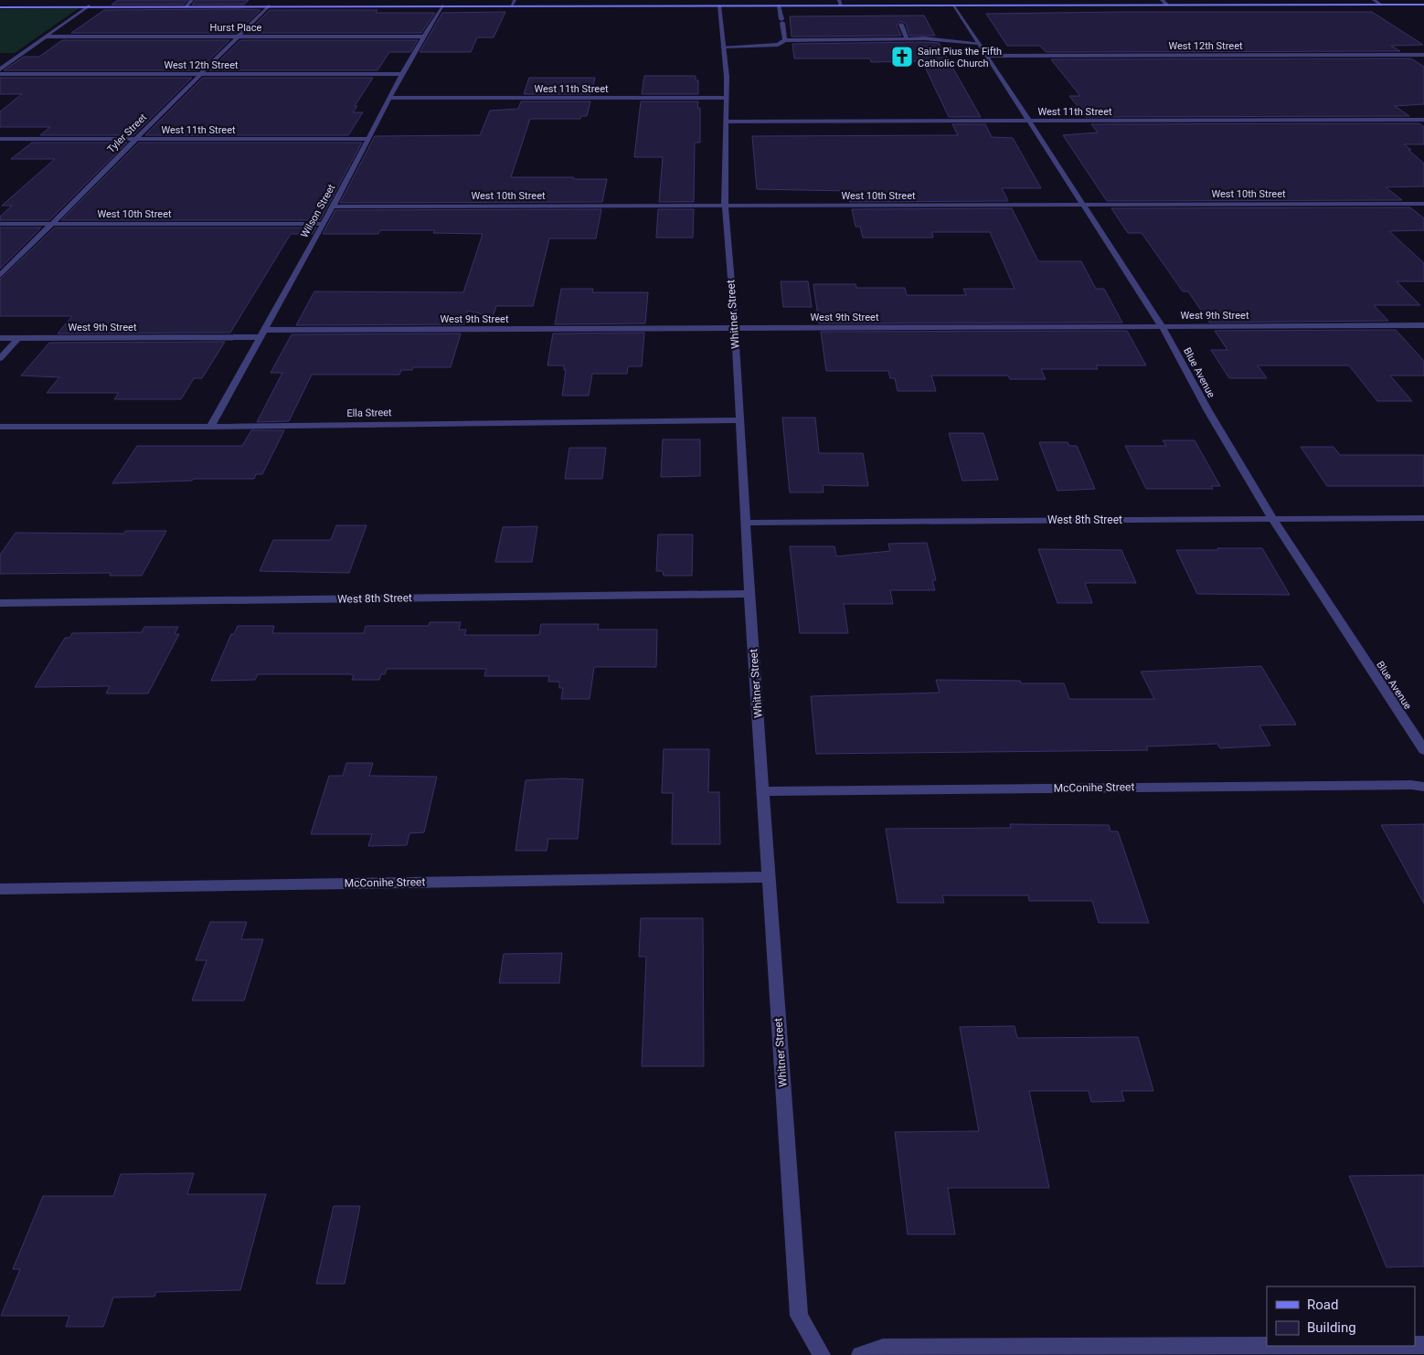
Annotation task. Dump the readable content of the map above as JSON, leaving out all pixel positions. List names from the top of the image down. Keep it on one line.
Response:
{"streets":{"street":["Hurst Place","West 12th Street","West 11th Street","Tyler Street","West 10th Street","Wilson Street","Whitner Street","West 9th Street","Blue Avenue","Ella Street","West 8th Street","McConihe Street"]},"crossings":[["Hurst Place","Tyler Street"],["Hurst Place","Wilson Street"],["West 12th Street","Tyler Street"],["West 12th Street","Wilson Street"],["West 12th Street","Blue Avenue"],["West 11th Street","Tyler Street"],["West 11th Street","Wilson Street"],["West 11th Street","Whitner Street"],["West 11th Street","Blue Avenue"],["Tyler Street","West 10th Street"],["West 10th Street","Wilson Street"],["West 10th Street","Whitner Street"],["West 10th Street","Blue Avenue"],["Wilson Street","West 9th Street"],["Wilson Street","Ella Street"],["Whitner Street","West 9th Street"],["Whitner Street","Ella Street"],["Whitner Street","West 8th Street"],["Whitner Street","McConihe Street"],["West 9th Street","Blue Avenue"],["Blue Avenue","West 8th Street"]],"places":{"church":["Saint Pius the Fifth Catholic Church"]},"legend":["Road","Building"]}
